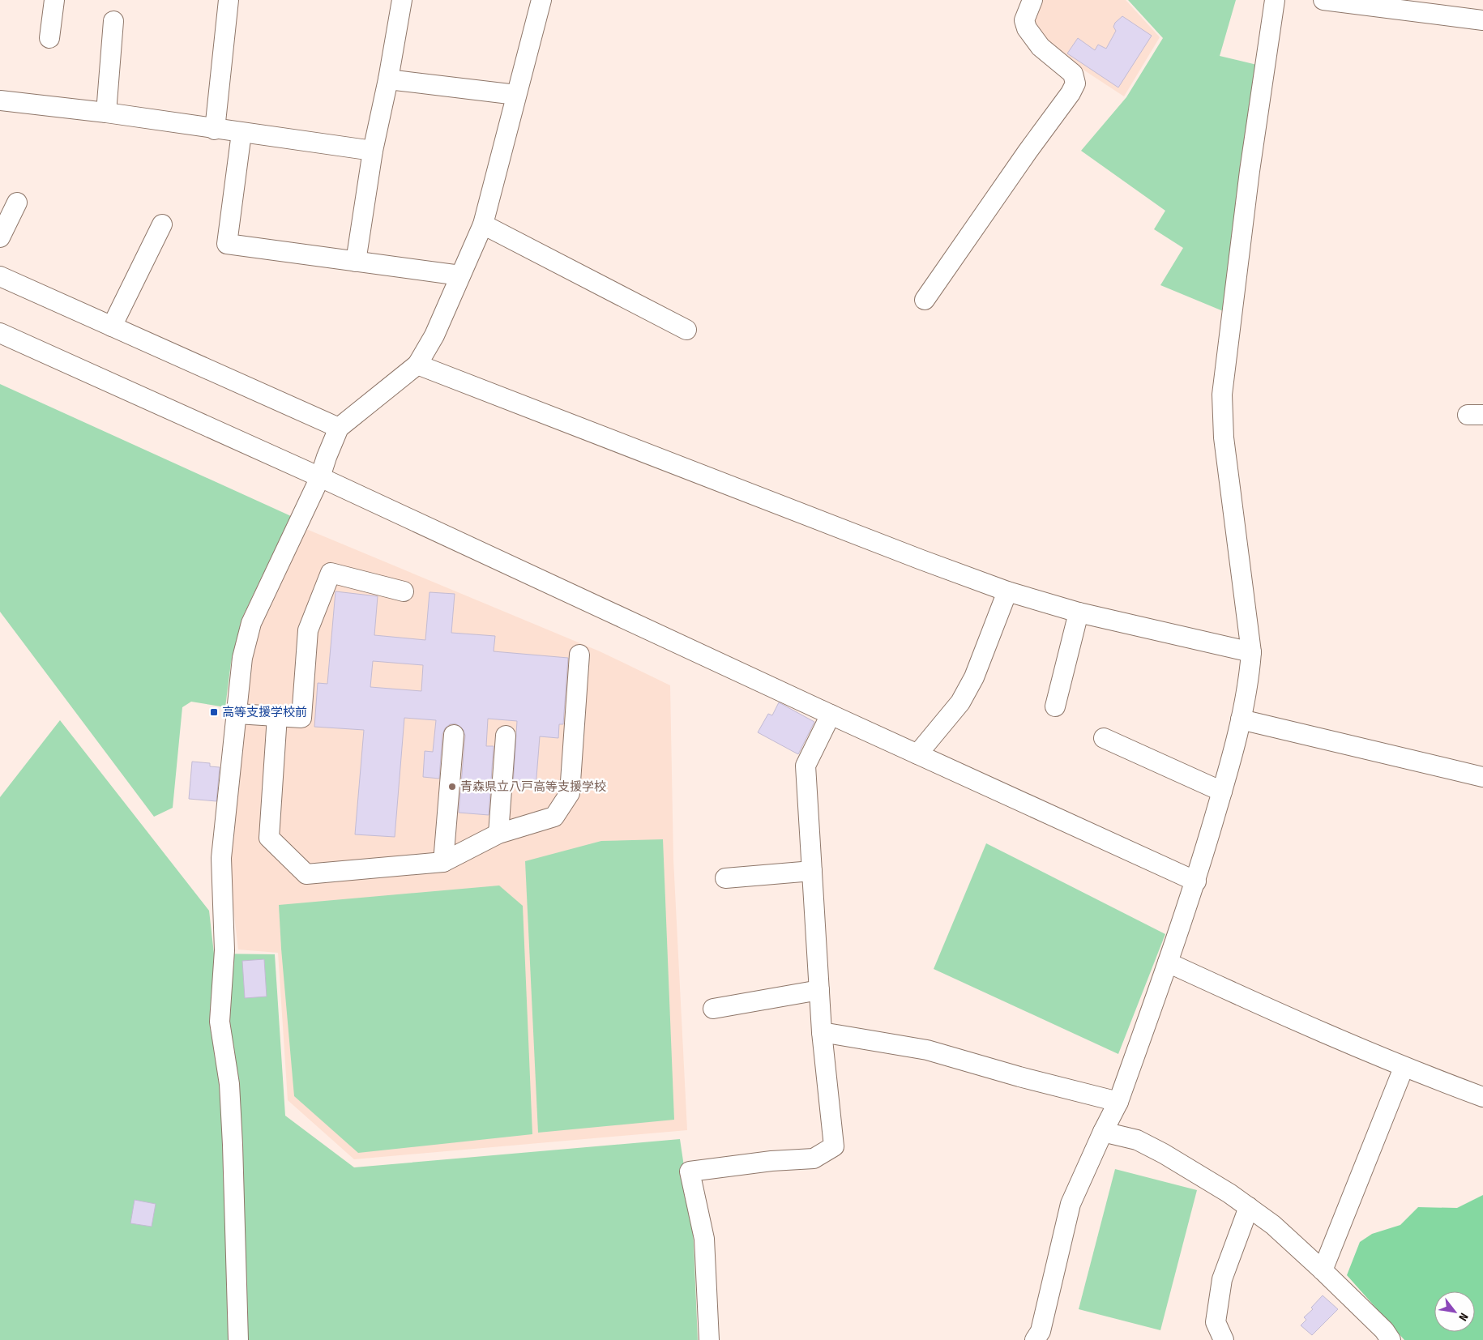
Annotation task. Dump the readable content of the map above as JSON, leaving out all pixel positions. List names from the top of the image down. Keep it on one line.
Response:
{"places":{"transit":["高等支援学校前"],"other":["青森県立八戸高等支援学校"]},"north":"bottom right"}
